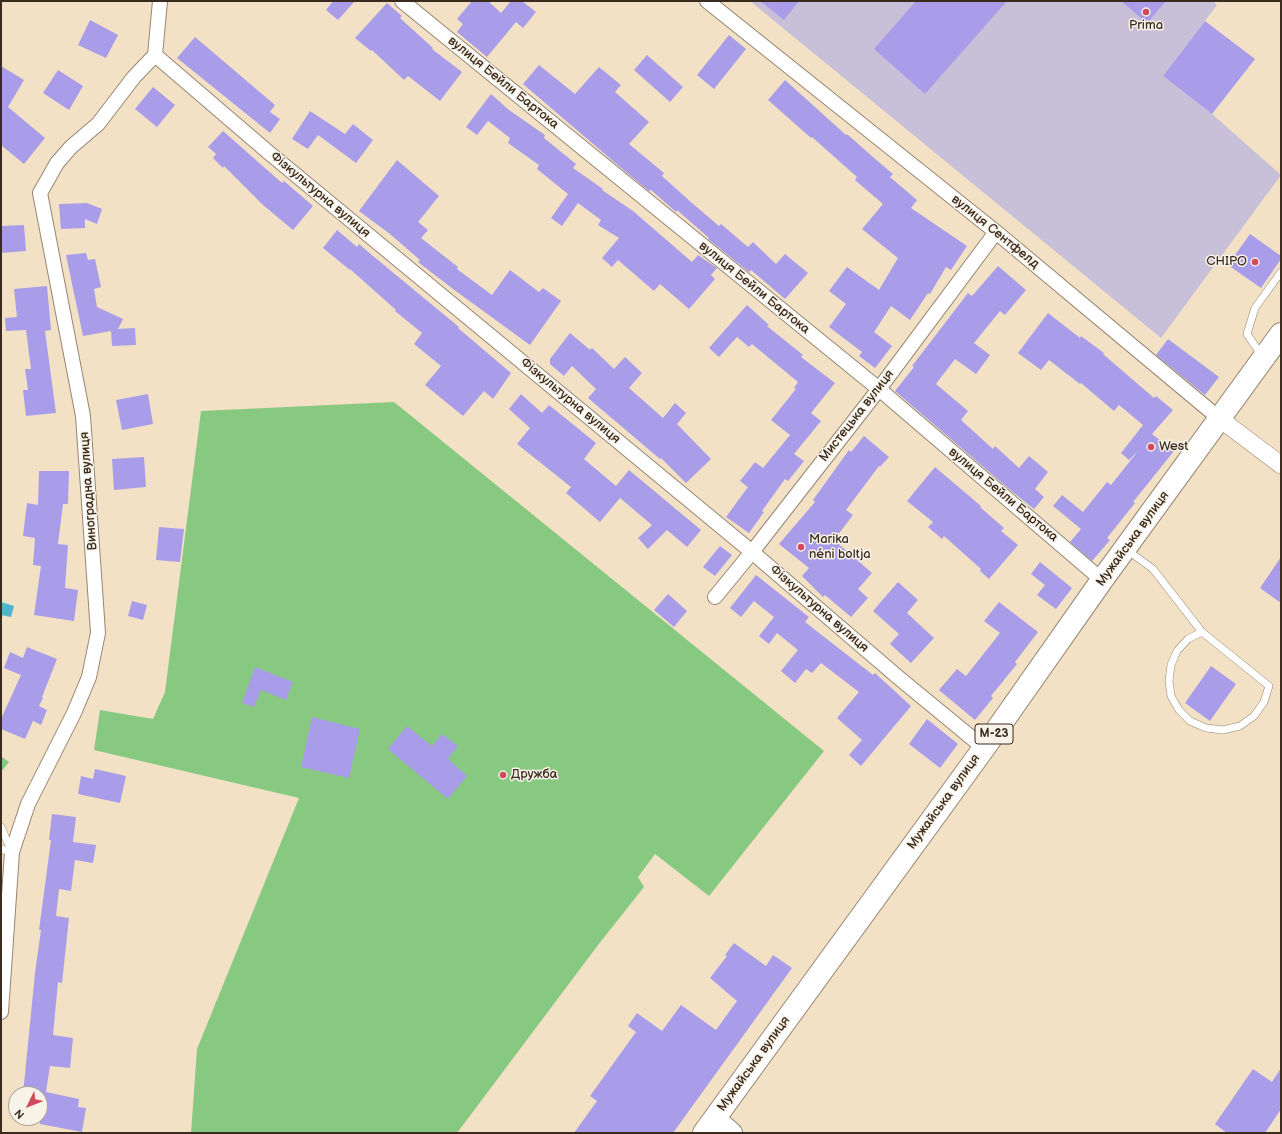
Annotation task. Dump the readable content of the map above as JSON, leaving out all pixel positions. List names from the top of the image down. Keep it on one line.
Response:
{"streets":{"highway":["Мужайська вулиця","М-23"],"street":["вулиця Бейли Бартока","Фізкультурна вулиця","вулиця Сентфелд","Мистецька вулиця","Виноградна вулиця"]},"crossings":[["вулиця Бейли Бартока","Мистецька вулиця"],["вулиця Бейли Бартока","Мужайська вулиця"],["Фізкультурна вулиця","Мистецька вулиця"],["Фізкультурна вулиця","Виноградна вулиця"],["Фізкультурна вулиця","Мужайська вулиця"],["вулиця Сентфелд","Мистецька вулиця"],["вулиця Сентфелд","Мужайська вулиця"]],"places":["Prima","CHIPO","West","Marika néni boltja","Дружба"],"north":"bottom left"}
